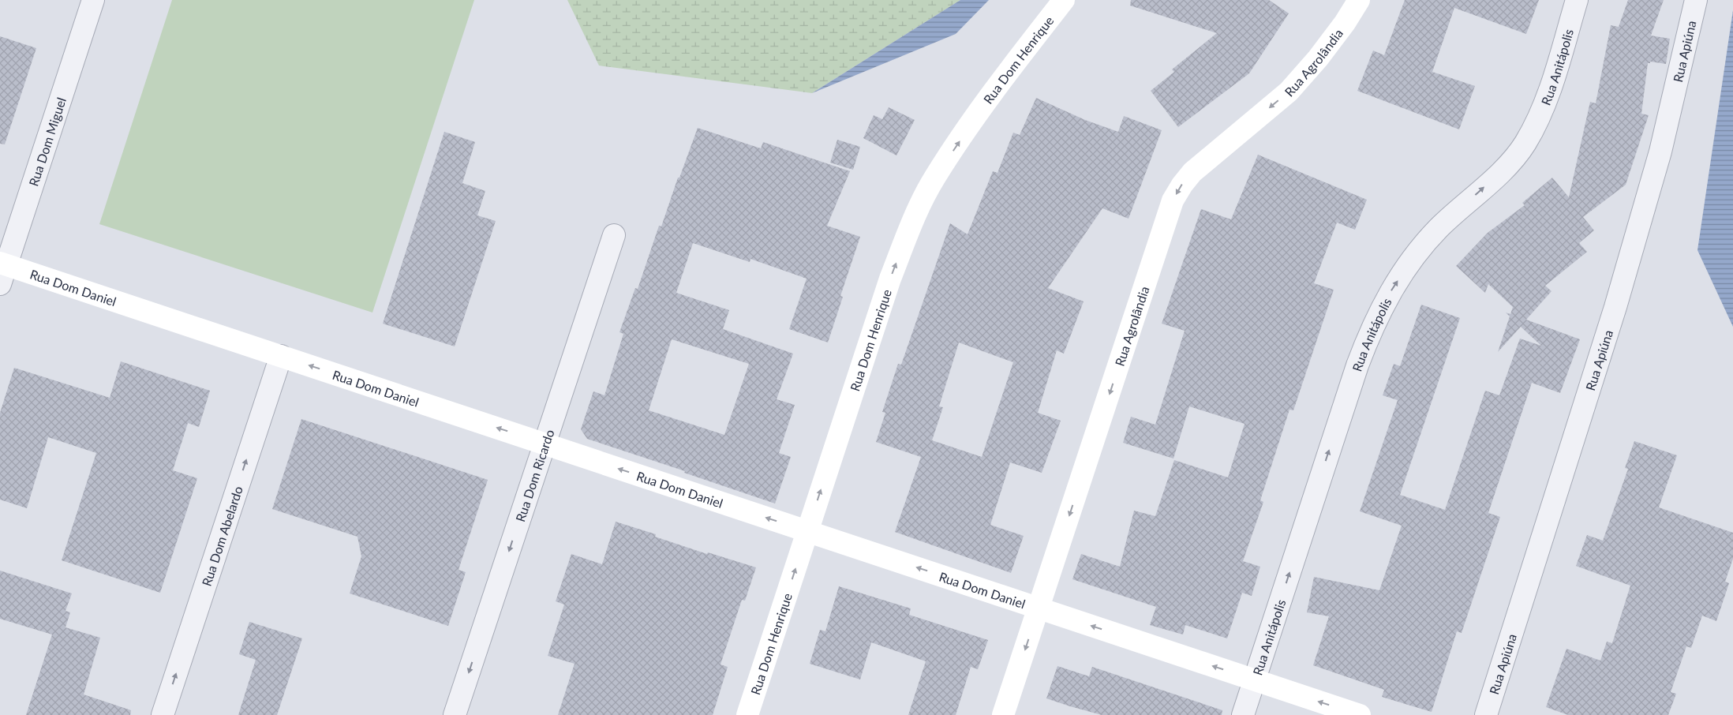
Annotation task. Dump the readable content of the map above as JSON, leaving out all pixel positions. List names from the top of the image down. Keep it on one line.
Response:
{"streets":{"street":["Rua Apiúna","Rua Dom Henrique","Rua Agrolândia","Rua Anitápolis","Rua Dom Miguel","Rua Dom Daniel","Rua Dom Ricardo","Rua Dom Abelardo"]},"crossings":[["Rua Dom Henrique","Rua Dom Daniel"],["Rua Agrolândia","Rua Dom Daniel"],["Rua Anitápolis","Rua Dom Daniel"],["Rua Dom Miguel","Rua Dom Daniel"],["Rua Dom Daniel","Rua Dom Ricardo"],["Rua Dom Daniel","Rua Dom Abelardo"]],"one_way":["Rua Dom Henrique","Rua Agrolândia","Rua Anitápolis","Rua Dom Daniel","Rua Dom Ricardo","Rua Dom Abelardo"]}
